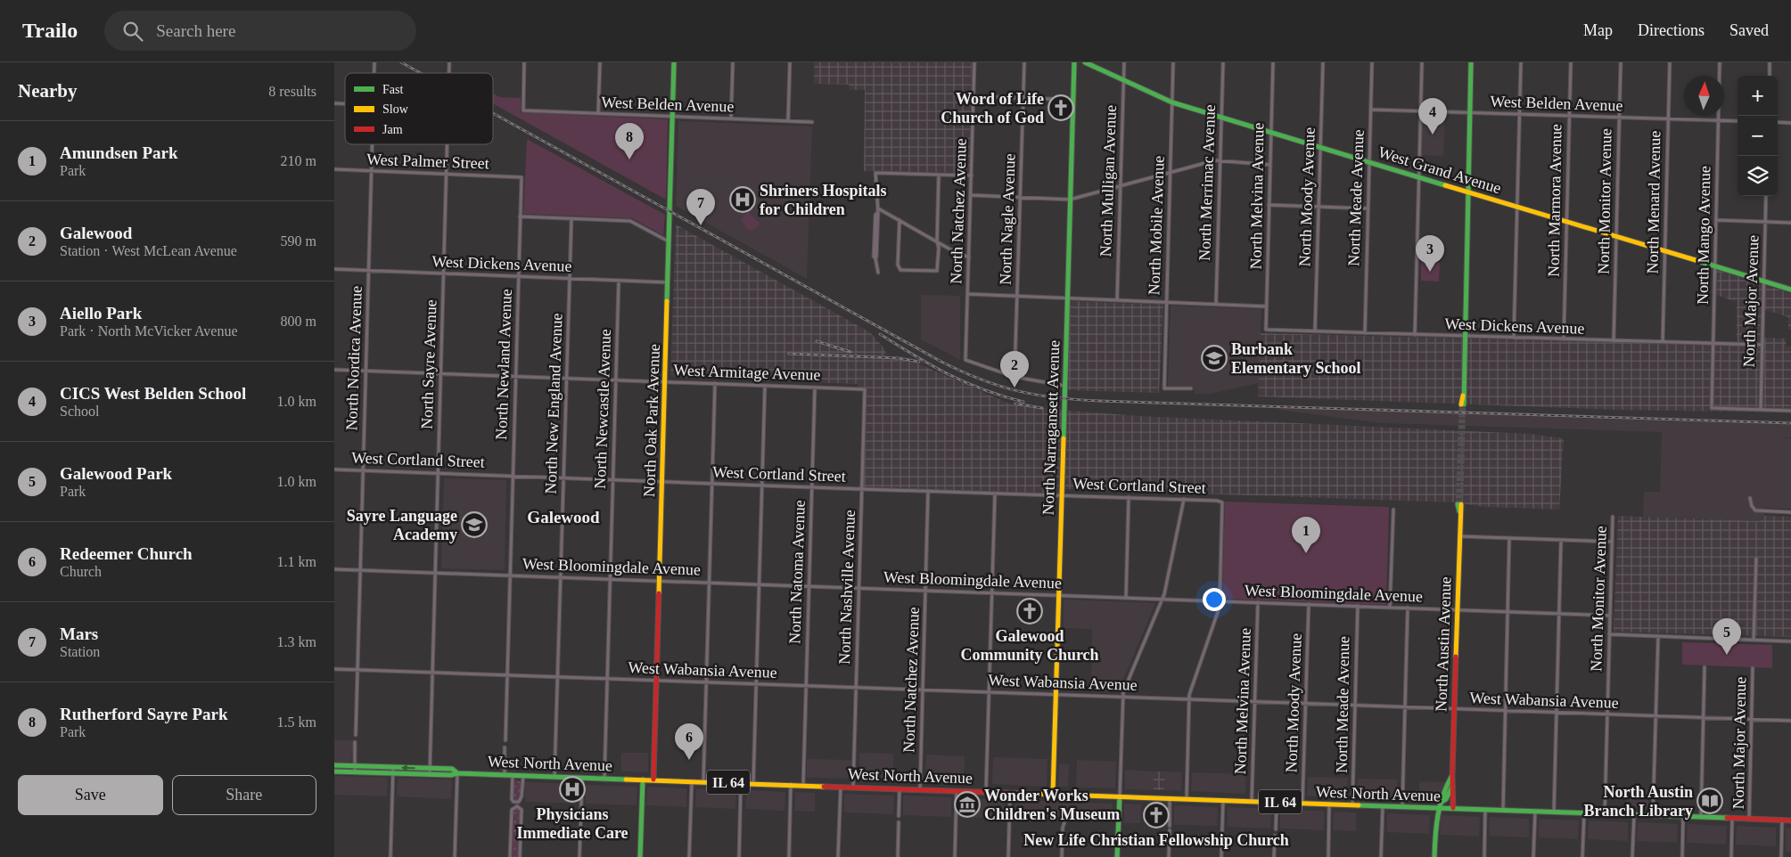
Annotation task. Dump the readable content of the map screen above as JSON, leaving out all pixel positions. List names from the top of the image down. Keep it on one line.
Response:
{"streets":{"main road":["West Grand Avenue","North Oak Park Avenue","North Narragansett Avenue","North Austin Avenue","West North Avenue","IL 64"],"street":["West Belden Avenue","West Palmer Street","North Mulligan Avenue","North Merrimac Avenue","North Melvina Avenue","North Moody Avenue","North Meade Avenue","North Marmora Avenue","North Monitor Avenue","North Menard Avenue","North Natchez Avenue","North Nagle Avenue","North Mobile Avenue","North Mango Avenue","West Dickens Avenue","North Major Avenue","North Nordica Avenue","North Sayre Avenue","North Newland Avenue","West Armitage Avenue","North New England Avenue","North Newcastle Avenue","West Cortland Street","West Bloomingdale Avenue","North Natoma Avenue","North Nashville Avenue","West Wabansia Avenue"]},"crossings":[["West Belden Avenue","North Meade Avenue"],["West Belden Avenue","North Marmora Avenue"],["West Belden Avenue","North Monitor Avenue"],["West Belden Avenue","North Menard Avenue"],["West Belden Avenue","North Mango Avenue"],["West Belden Avenue","North Oak Park Avenue"],["West Palmer Street","North Nordica Avenue"],["West Palmer Street","North Sayre Avenue"],["West Palmer Street","North Newland Avenue"],["West Grand Avenue","North Mulligan Avenue"],["West Grand Avenue","North Merrimac Avenue"],["West Grand Avenue","North Melvina Avenue"],["West Grand Avenue","North Moody Avenue"],["West Grand Avenue","North Meade Avenue"],["West Grand Avenue","North Marmora Avenue"],["West Grand Avenue","North Monitor Avenue"],["West Grand Avenue","North Menard Avenue"],["West Grand Avenue","North Mobile Avenue"],["West Grand Avenue","North Mango Avenue"],["West Grand Avenue","North Major Avenue"],["North Melvina Avenue","West Dickens Avenue"],["North Melvina Avenue","West Bloomingdale Avenue"],["North Melvina Avenue","West Wabansia Avenue"],["North Melvina Avenue","West North Avenue"],["North Moody Avenue","West Dickens Avenue"],["North Moody Avenue","West Bloomingdale Avenue"],["North Moody Avenue","West Wabansia Avenue"],["North Moody Avenue","West North Avenue"],["North Meade Avenue","West Dickens Avenue"],["North Meade Avenue","West Bloomingdale Avenue"],["North Meade Avenue","West Wabansia Avenue"],["North Meade Avenue","West North Avenue"],["North Marmora Avenue","West Dickens Avenue"],["North Monitor Avenue","West Dickens Avenue"],["North Monitor Avenue","West Bloomingdale Avenue"],["North Monitor Avenue","West Wabansia Avenue"],["North Monitor Avenue","West North Avenue"],["North Menard Avenue","West Dickens Avenue"],["North Natchez Avenue","North Nagle Avenue"],["North Natchez Avenue","West Cortland Street"],["North Natchez Avenue","West Bloomingdale Avenue"],["North Natchez Avenue","West Wabansia Avenue"],["North Natchez Avenue","West North Avenue"],["North Mango Avenue","West Dickens Avenue"],["North Mango Avenue","North Major Avenue"],["West Dickens Avenue","North Major Avenue"],["West Dickens Avenue","North Nordica Avenue"],["West Dickens Avenue","North Sayre Avenue"],["West Dickens Avenue","North Newland Avenue"],["West Dickens Avenue","North New England Avenue"],["West Dickens Avenue","North Newcastle Avenue"],["West Dickens Avenue","North Oak Park Avenue"],["North Major Avenue","West Wabansia Avenue"],["North Major Avenue","West North Avenue"],["North Nordica Avenue","West Armitage Avenue"],["North Nordica Avenue","West Cortland Street"],["North Nordica Avenue","West Bloomingdale Avenue"],["North Nordica Avenue","West Wabansia Avenue"],["North Sayre Avenue","West Armitage Avenue"],["North Sayre Avenue","West Cortland Street"],["North Sayre Avenue","West Bloomingdale Avenue"],["North Sayre Avenue","West Wabansia Avenue"],["North Sayre Avenue","West North Avenue"],["North Newland Avenue","West Armitage Avenue"],["North Newland Avenue","West Cortland Street"],["North Newland Avenue","West Bloomingdale Avenue"],["North Newland Avenue","West Wabansia Avenue"],["West Armitage Avenue","North New England Avenue"],["West Armitage Avenue","North Newcastle Avenue"],["West Armitage Avenue","North Oak Park Avenue"],["West Armitage Avenue","North Natoma Avenue"],["West Armitage Avenue","North Nashville Avenue"],["North New England Avenue","West Cortland Street"],["North New England Avenue","West Bloomingdale Avenue"],["North New England Avenue","West Wabansia Avenue"],["North New England Avenue","West North Avenue"],["North Newcastle Avenue","West Cortland Street"],["North Newcastle Avenue","West Bloomingdale Avenue"],["North Newcastle Avenue","West Wabansia Avenue"],["North Newcastle Avenue","West North Avenue"],["North Oak Park Avenue","West Cortland Street"],["North Oak Park Avenue","West Bloomingdale Avenue"],["North Oak Park Avenue","West Wabansia Avenue"],["North Oak Park Avenue","West North Avenue"],["North Narragansett Avenue","West Cortland Street"],["North Narragansett Avenue","West Bloomingdale Avenue"],["North Narragansett Avenue","West Wabansia Avenue"],["North Narragansett Avenue","West North Avenue"],["West Cortland Street","West Bloomingdale Avenue"],["West Cortland Street","North Natoma Avenue"],["West Cortland Street","North Nashville Avenue"],["West Bloomingdale Avenue","North Natoma Avenue"],["West Bloomingdale Avenue","North Nashville Avenue"],["West Bloomingdale Avenue","North Austin Avenue"],["North Natoma Avenue","West Wabansia Avenue"],["North Natoma Avenue","West North Avenue"],["North Nashville Avenue","West Wabansia Avenue"],["North Nashville Avenue","West North Avenue"],["North Austin Avenue","West Wabansia Avenue"],["North Austin Avenue","West North Avenue"]],"districts":["Galewood"],"places":{"church":["Word of Life Church of God","Galewood Community Church","New Life Christian Fellowship Church"],"hospital":["Shriners Hospitals for Children","Physicians Immediate Care"],"school or university":["Burbank Elementary School","Sayre Language Academy"],"library":["North Austin Branch Library"],"museum":["Wonder Works Children's Museum"]},"legend":["Fast","Slow","Jam"],"north":"top","page":{"header":"Trailo","search":"Search here","nav":["Map","Directions","Saved"],"heading":["Nearby","8 results"],"map_buttons":["+","−"],"pins":["4","8","7","3","2","1","5","6"],"list":[{"mark":"1","name":"Amundsen Park","note":"Park","value":"210 m"},{"mark":"2","name":"Galewood","note":"Station · West McLean Avenue","value":"590 m"},{"mark":"3","name":"Aiello Park","note":"Park · North McVicker Avenue","value":"800 m"},{"mark":"4","name":"CICS West Belden School","note":"School","value":"1.0 km"},{"mark":"5","name":"Galewood Park","note":"Park","value":"1.0 km"},{"mark":"6","name":"Redeemer Church","note":"Church","value":"1.1 km"},{"mark":"7","name":"Mars","note":"Station","value":"1.3 km"},{"mark":"8","name":"Rutherford Sayre Park","note":"Park","value":"1.5 km"}],"buttons":["Save","Share"]}}
